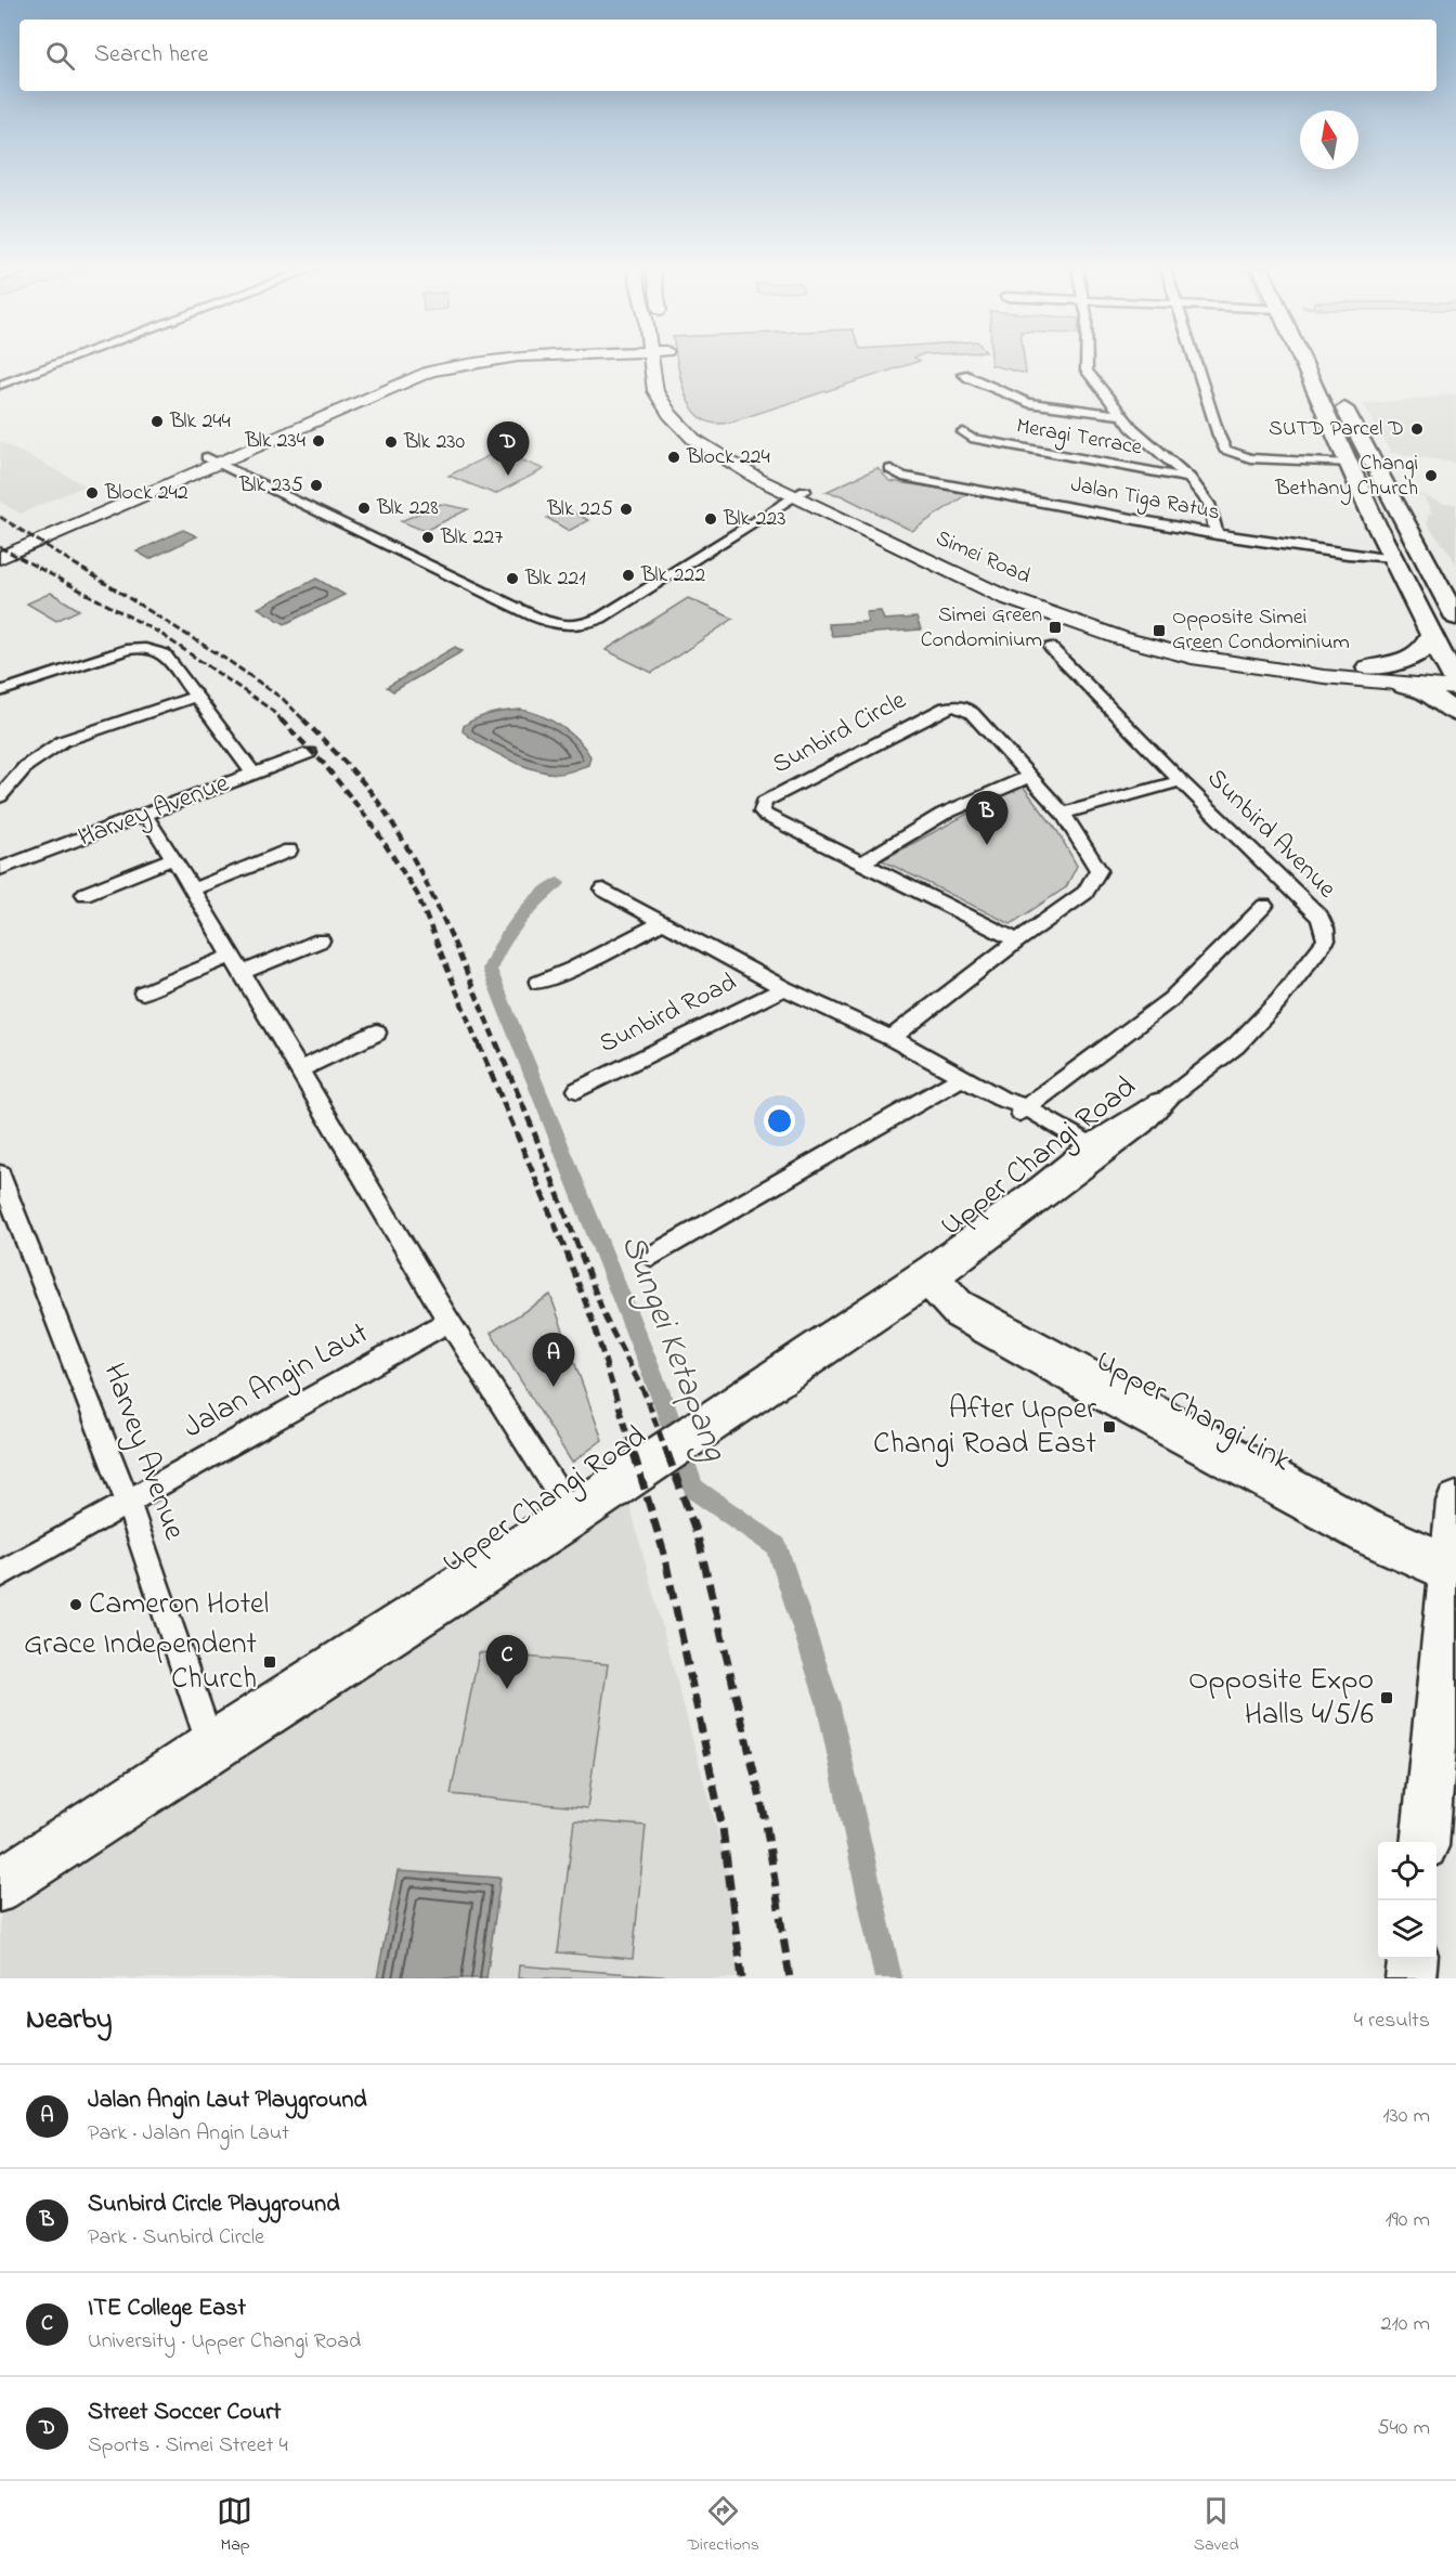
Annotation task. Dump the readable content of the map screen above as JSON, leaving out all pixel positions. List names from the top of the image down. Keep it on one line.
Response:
{"streets":{"main road":["Simei Road"],"street":["Meragi Terrace","Jalan Tiga Ratus","Sunbird Circle","Harvey Avenue","Sunbird Avenue","Sunbird Road","Upper Changi Road","Jalan Angin Laut","Upper Changi Link"]},"crossings":[["Sunbird Circle","Sunbird Avenue"],["Sunbird Circle","Sunbird Road"],["Harvey Avenue","Upper Changi Road"],["Harvey Avenue","Jalan Angin Laut"],["Sunbird Avenue","Upper Changi Road"],["Sunbird Road","Upper Changi Road"],["Upper Changi Road","Upper Changi Link"]],"water":["Sungei Ketapang"],"places":{"other":["Blk 244","SUTD Parcel D","Blk 234","Blk 230","Block 224","Changi Bethany Church","Blk 235","Block 242","Blk 228","Blk 225","Blk 223","Blk 227","Blk 222","Blk 221","Cameron Hotel"],"transit":["Simei Green Condominium","Opposite Simei Green Condominium","After Upper Changi Road East","Grace Independent Church","Opposite Expo Halls 4/5/6"]},"north":"top","page":{"search":"Search here","pins":["D","B","A","C"],"heading":["Nearby","4 results"],"list":[{"mark":"A","name":"Jalan Angin Laut Playground","note":"Park · Jalan Angin Laut","value":"130 m"},{"mark":"B","name":"Sunbird Circle Playground","note":"Park · Sunbird Circle","value":"190 m"},{"mark":"C","name":"ITE College East","note":"University · Upper Changi Road","value":"210 m"},{"mark":"D","name":"Street Soccer Court","note":"Sports · Simei Street 4","value":"540 m"}],"nav":["Map","Directions","Saved"]}}
